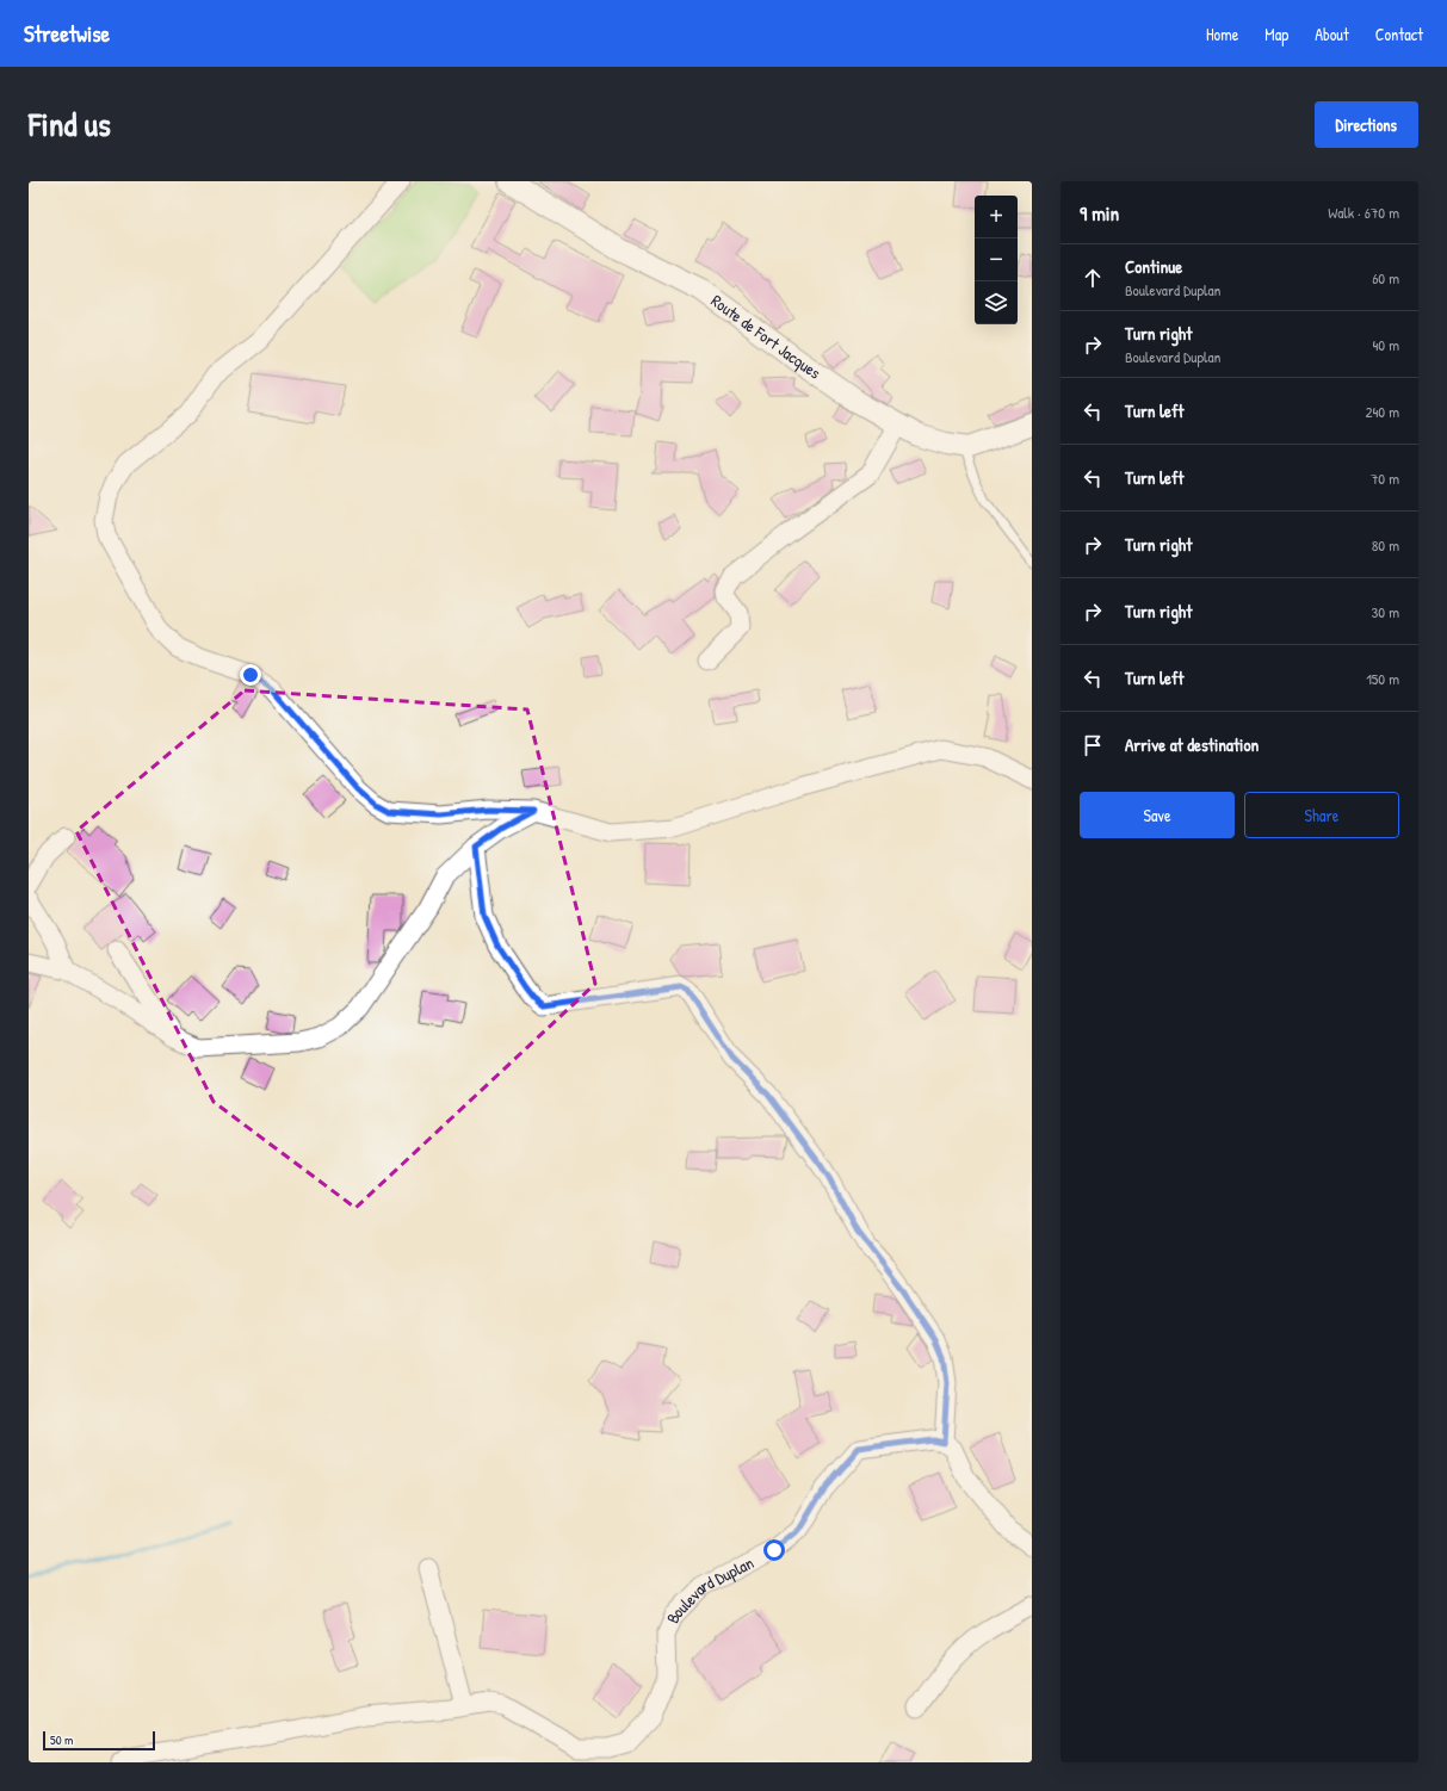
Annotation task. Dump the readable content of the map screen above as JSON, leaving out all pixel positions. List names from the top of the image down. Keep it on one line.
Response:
{"streets":{"street":["Route de Fort Jacques","Boulevard Duplan"]},"scale_bar":"50 m","page":{"header":"Streetwise","nav":["Home","Map","About","Contact"],"title":"Find us","buttons":["Directions",["Save","Share"]],"heading":["9 min","Walk · 670 m"],"map_buttons":["+","−"],"list":[["Continue","Boulevard Duplan","60 m"],["Turn right","Boulevard Duplan","40 m"],["Turn left","240 m"],["Turn left","70 m"],["Turn right","80 m"],["Turn right","30 m"],["Turn left","150 m"],"Arrive at destination"],"scale":"50 m"}}
